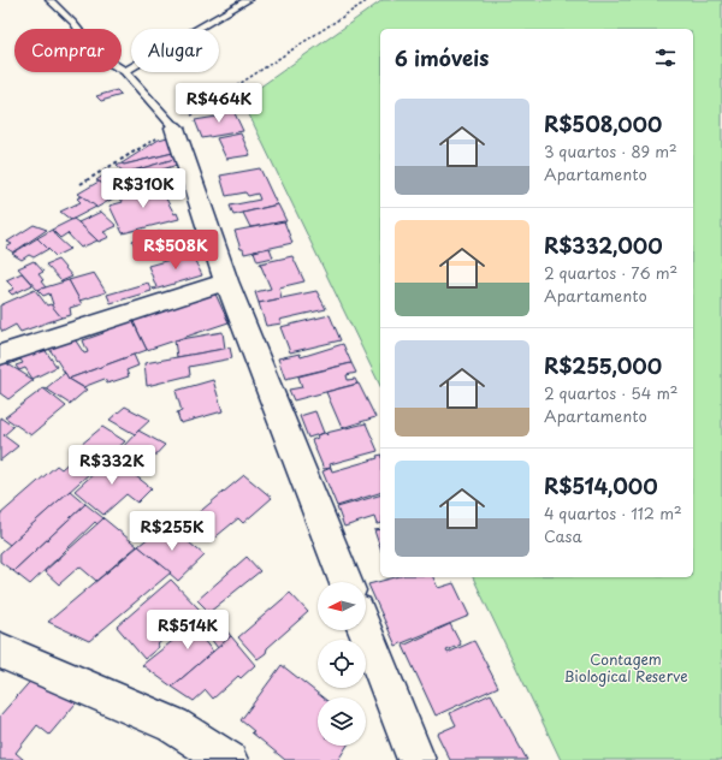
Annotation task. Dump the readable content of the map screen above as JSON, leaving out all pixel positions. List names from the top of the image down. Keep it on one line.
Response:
{"parks":["Contagem Biological Reserve"],"north":"left","page":{"chip":["Comprar","Alugar"],"heading":"6 imóveis","price":["R$464K","R$310K","R$508K","R$332K","R$255K","R$514K"],"list":[{"name":"R$508,000","note":"3 quartos · 89 m² · Apartamento"},{"name":"R$332,000","note":"2 quartos · 76 m² · Apartamento"},{"name":"R$255,000","note":"2 quartos · 54 m² · Apartamento"},{"name":"R$514,000","note":"4 quartos · 112 m² · Casa"}]}}
